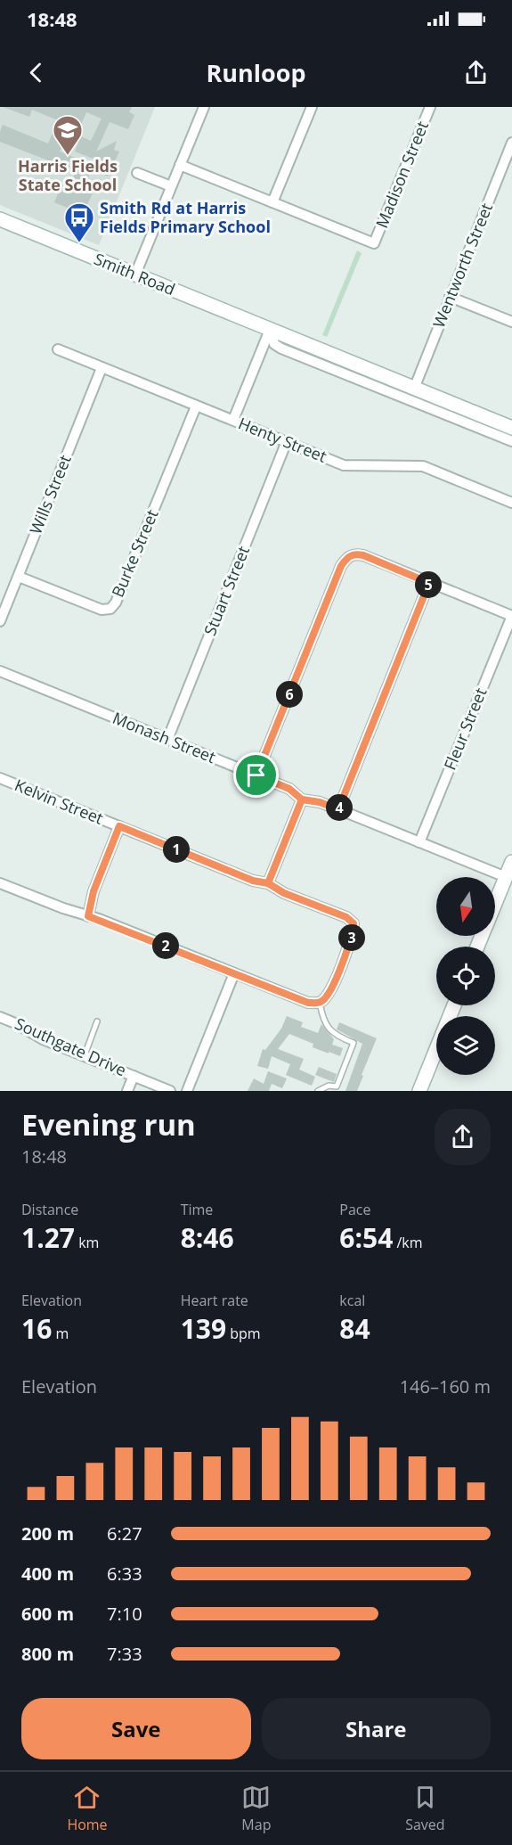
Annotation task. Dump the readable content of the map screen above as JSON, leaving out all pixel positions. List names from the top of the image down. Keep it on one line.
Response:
{"streets":{"street":["Madison Street","Wentworth Street","Smith Road","Henty Street","Wills Street","Burke Street","Stuart Street","Fleur Street","Monash Street","Kelvin Street","Southgate Drive"]},"crossings":[["Wentworth Street","Smith Road"],["Henty Street","Wills Street"],["Henty Street","Burke Street"],["Henty Street","Stuart Street"],["Wills Street","Burke Street"],["Stuart Street","Monash Street"],["Fleur Street","Monash Street"]],"places":{"school or university":["Harris Fields State School"],"bus stop":["Smith Rd at Harris Fields Primary School"]},"north":"bottom","page":{"status":"18:48","header":"Runloop","pins":["5","6","4","1","3","2"],"heading":["Evening run","18:48"],"stats":[["Distance","1.27 km"],["Time","8:46"],["Pace","6:54 /km"],["Elevation","16 m"],["Heart rate","139 bpm"],["kcal","84"]],"chart":["Elevation","146–160 m"],"list":[{"name":"200 m","note":"6:27"},{"name":"400 m","note":"6:33"},{"name":"600 m","note":"7:10"},{"name":"800 m","note":"7:33"}],"buttons":["Save","Share"],"tabs":["Home","Map","Saved"]}}
